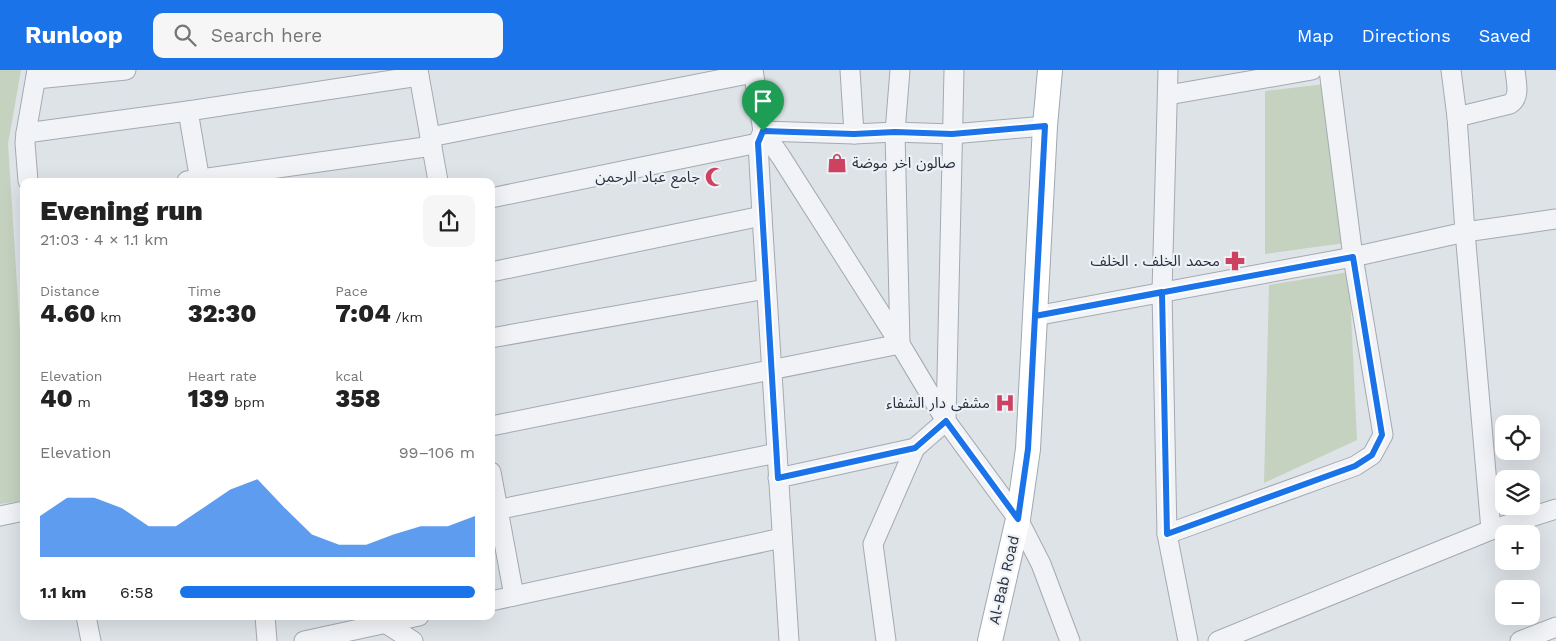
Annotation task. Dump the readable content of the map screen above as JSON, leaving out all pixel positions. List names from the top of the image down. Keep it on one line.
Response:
{"streets":{"main road":["Al-Bab Road"]},"places":{"shop":["صالون اخر موضة"],"mosque":["جامع عباد الرحمن"],"pharmacy":["محمد الخلف . الخلف"],"hospital":["مشفى دار الشفاء"]},"page":{"header":"Runloop","search":"Search here","nav":["Map","Directions","Saved"],"heading":["Evening run","21:03 · 4 × 1.1 km"],"stats":[["Distance","4.60 km"],["Time","32:30"],["Pace","7:04 /km"],["Elevation","40 m"],["Heart rate","139 bpm"],["kcal","358"]],"map_buttons":["+","−"],"chart":["Elevation","99–106 m"],"list":[{"name":"1.1 km","note":"6:58"}]}}
